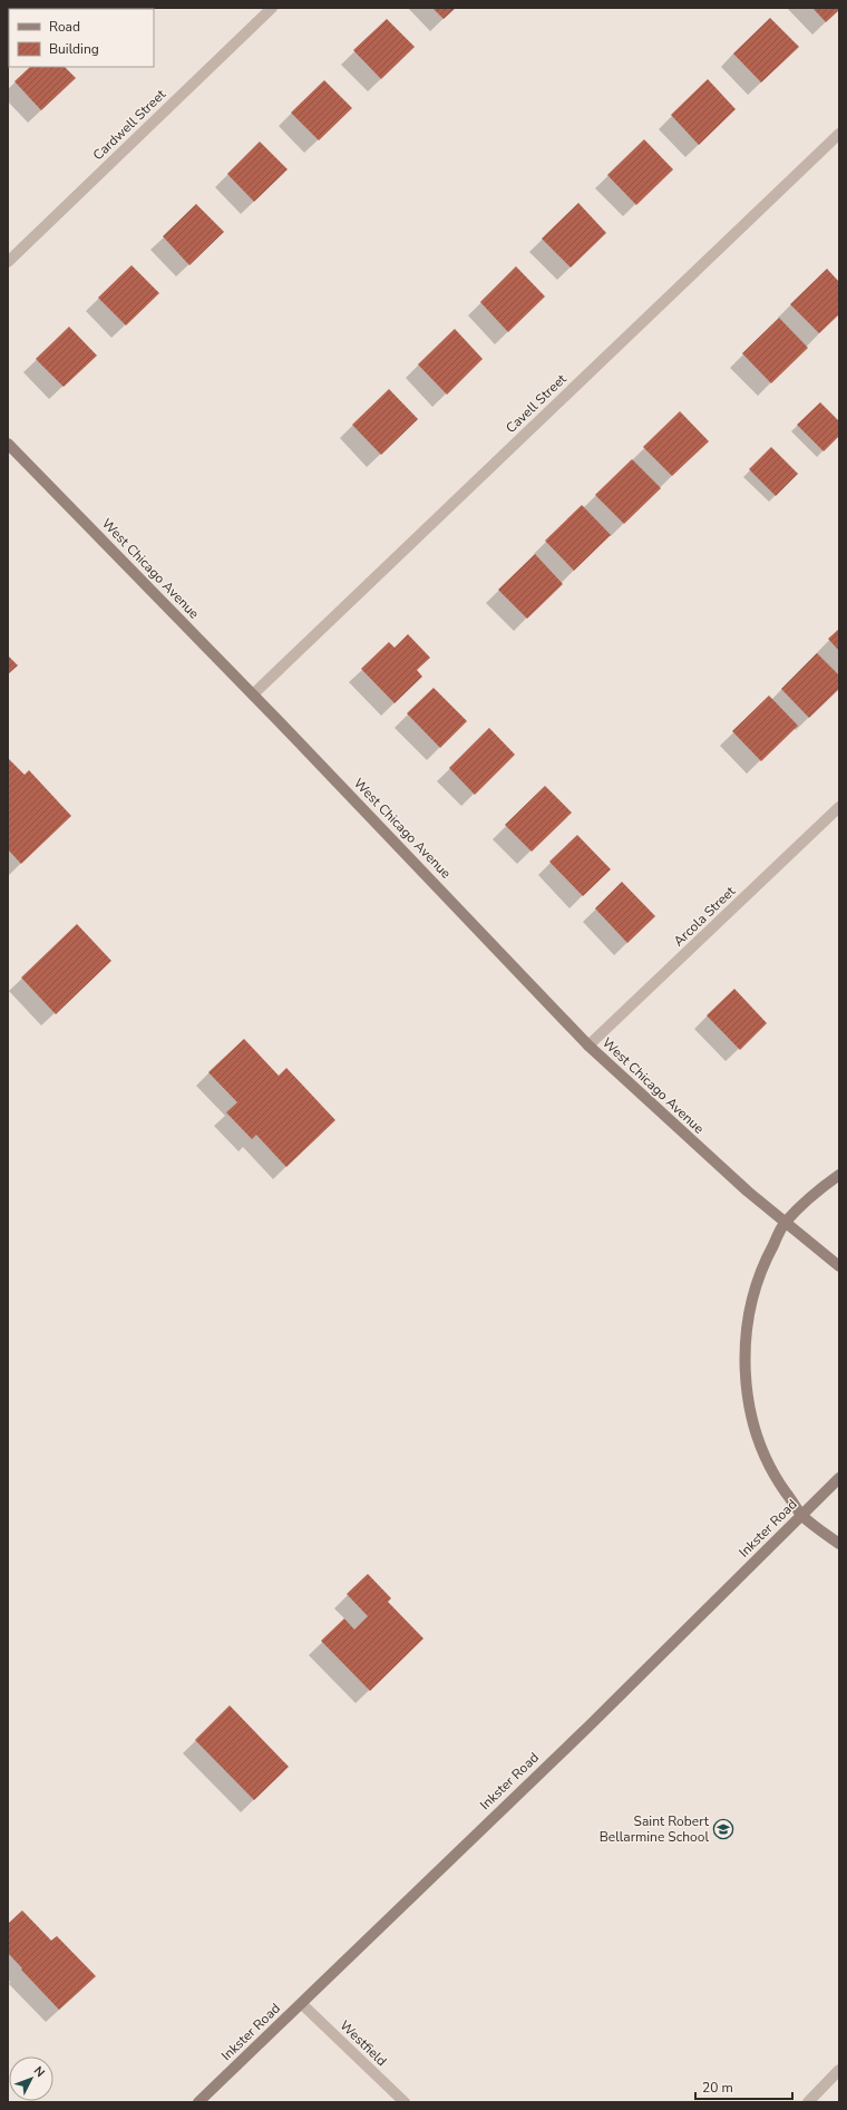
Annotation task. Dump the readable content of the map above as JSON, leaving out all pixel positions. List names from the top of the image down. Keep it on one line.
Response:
{"streets":{"main road":["West Chicago Avenue","Inkster Road"],"street":["Cardwell Street","Cavell Street","Arcola Street","Westfield"]},"crossings":[["Cavell Street","West Chicago Avenue"],["West Chicago Avenue","Arcola Street"],["Inkster Road","Westfield"]],"places":{"school or university":["Saint Robert Bellarmine School"]},"legend":["Road","Building"],"scale_bar":"20 m","north":"top right"}
